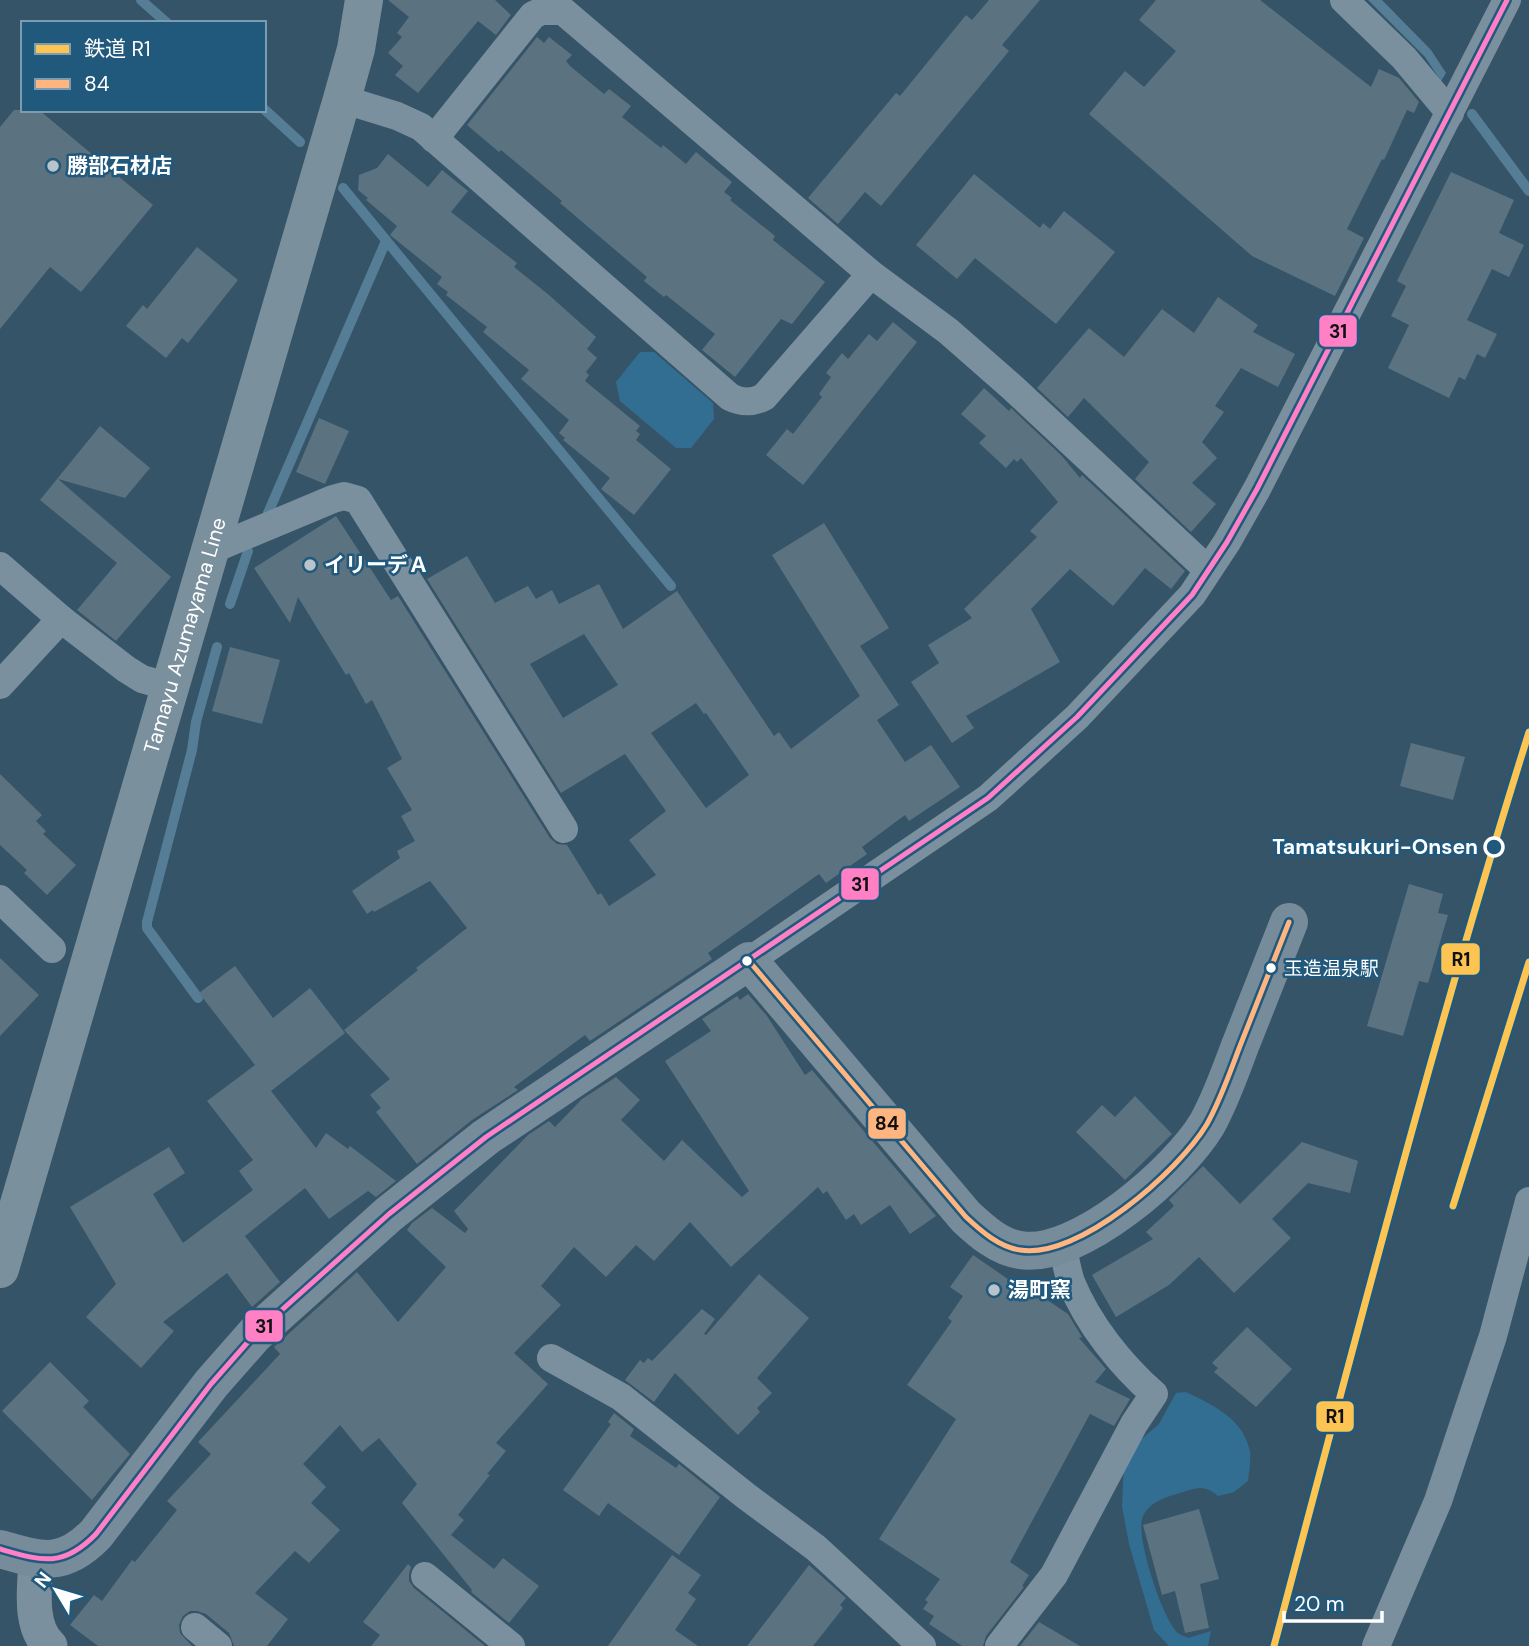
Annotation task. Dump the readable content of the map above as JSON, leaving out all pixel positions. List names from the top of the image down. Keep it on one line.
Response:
{"streets":{"main road":["Tamayu Azumayama Line"]},"places":["勝部石材店","イリーデＡ","Tamatsukuri-Onsen","玉造温泉駅","湯町窯"],"lines":["transit line 31","rail line R1","transit line 84"],"legend":["鉄道 R1","84"],"scale_bar":"20 m","north":"top left"}
